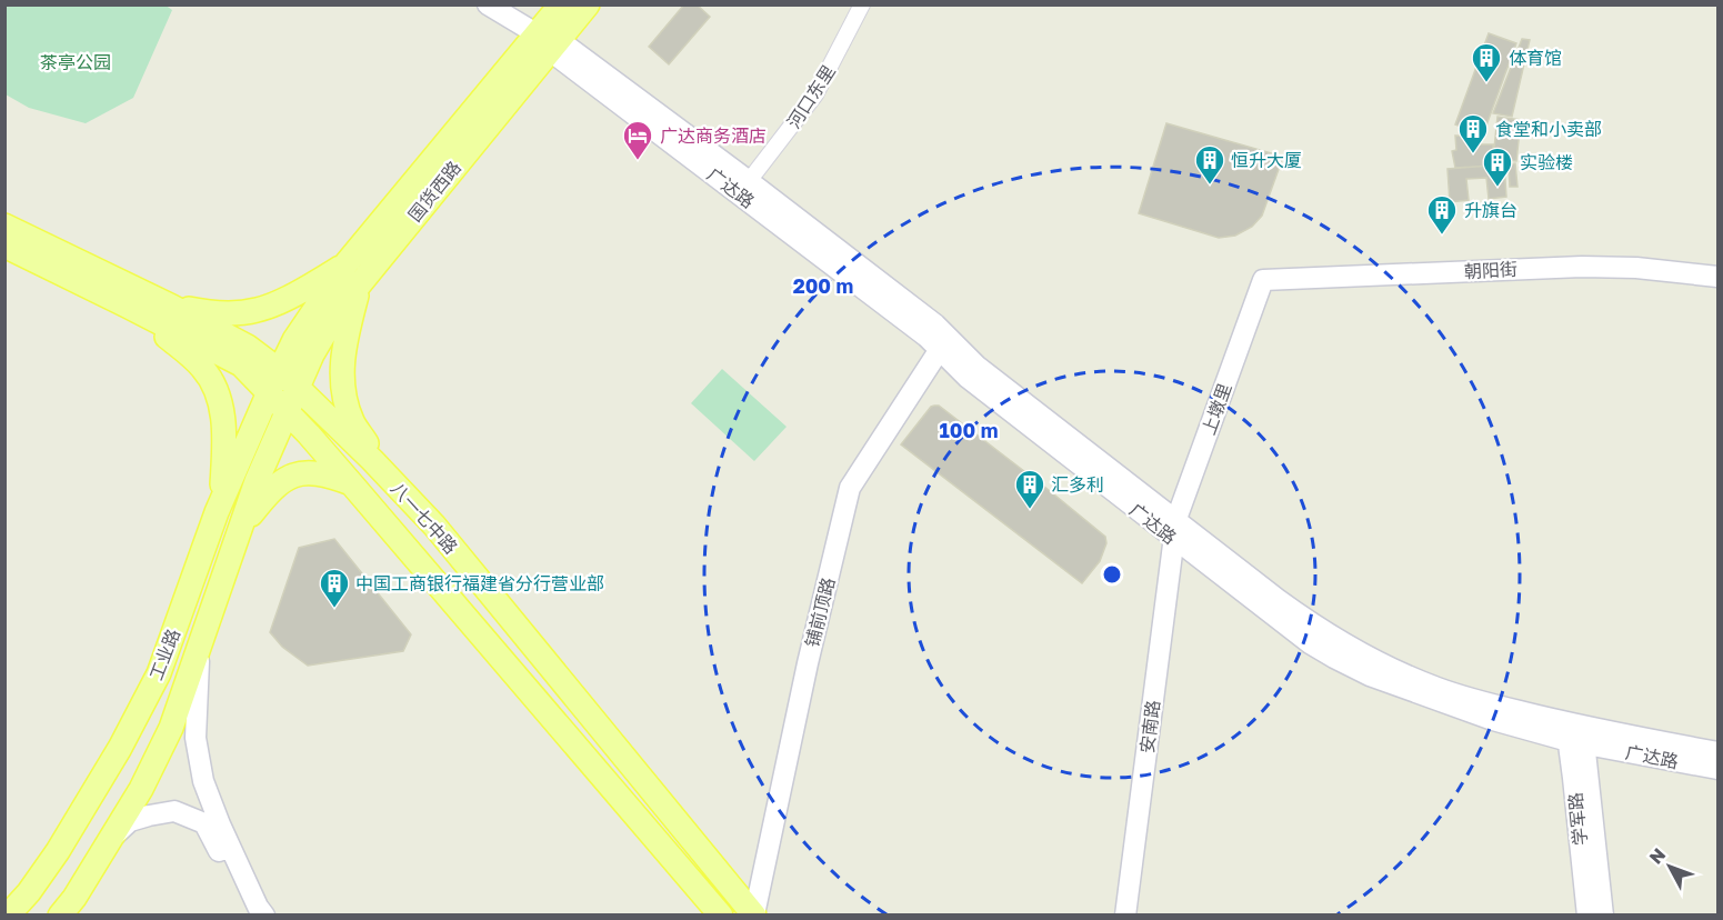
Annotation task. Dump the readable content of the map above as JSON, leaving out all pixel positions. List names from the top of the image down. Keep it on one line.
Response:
{"streets":{"main road":["广达路","国货西路","朝阳街","上墩里","八一七中路","铺前顶路","工业路","安南路","学军路"],"street":["河口东里"]},"crossings":[["河口东里","广达路"],["广达路","国货西路"],["广达路","上墩里"],["广达路","铺前顶路"],["广达路","安南路"],["广达路","学军路"],["国货西路","八一七中路"],["国货西路","工业路"],["朝阳街","上墩里"],["上墩里","安南路"],["八一七中路","铺前顶路"],["八一七中路","工业路"]],"parks":["茶亭公园"],"places":{"building":["体育馆","食堂和小卖部","恒升大厦","实验楼","升旗台","汇多利","中国工商银行福建省分行营业部"],"hotel":["广达商务酒店"]},"north":"top left","rings":["200 m","100 m"]}
